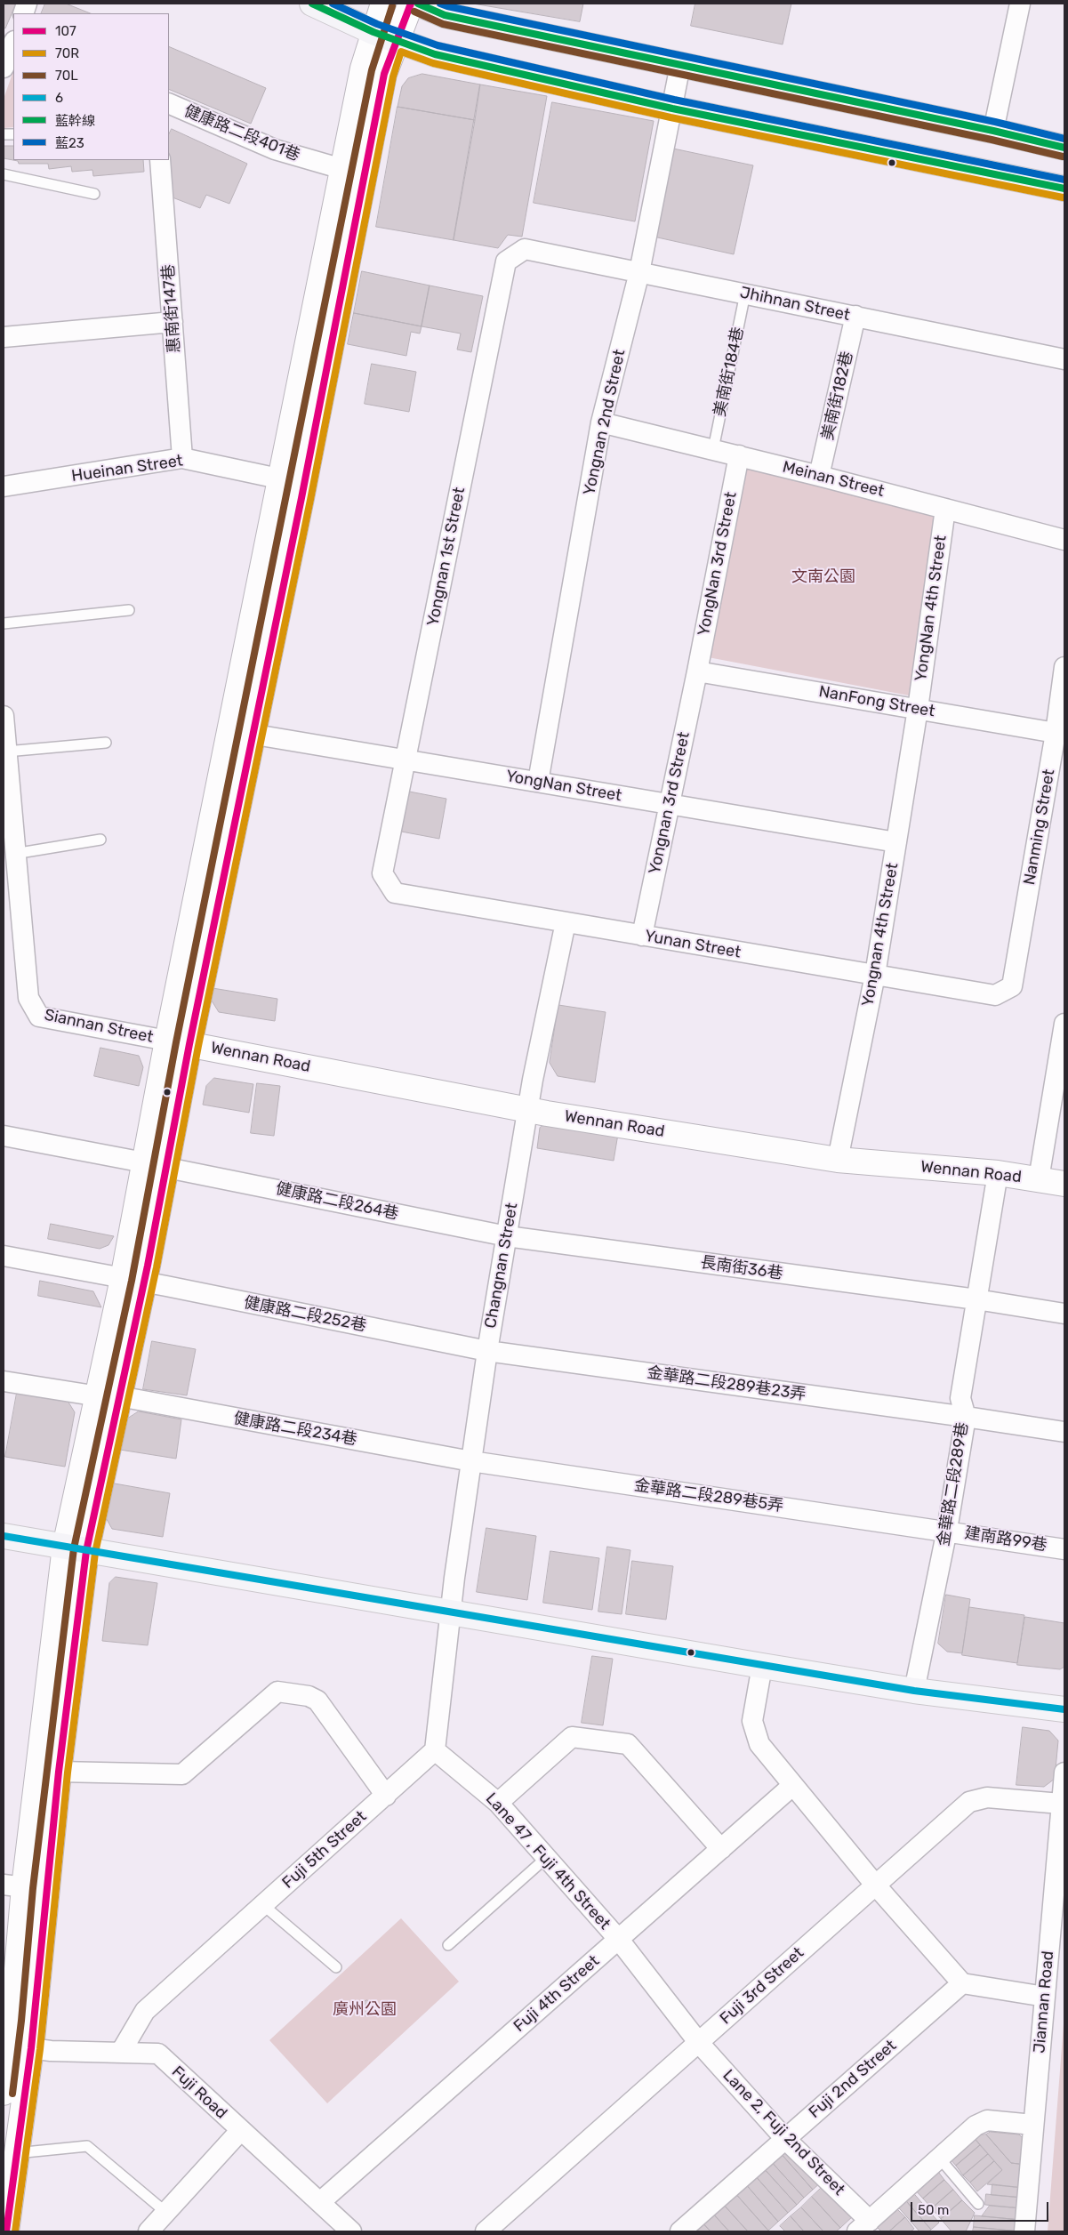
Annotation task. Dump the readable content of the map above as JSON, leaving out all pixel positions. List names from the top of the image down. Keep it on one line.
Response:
{"streets":{"street":["健康路二段401巷","Jhihnan Street","惠南街147巷","美南街182巷","Yongnan 2nd Street","Hueinan Street","Meinan Street","Yongnan 1st Street","YongNan 3rd Street","YongNan 4th Street","NanFong Street","YongNan Street","Yongnan 3rd Street","Nanming Street","Yongnan 4th Street","Yunan Street","Siannan Street","Wennan Road","健康路二段264巷","Changnan Street","長南街36巷","健康路二段252巷","金華路二段289巷23弄","健康路二段234巷","金華路二段289巷","金華路二段289巷5弄","建南路99巷","Fuji 5th Street","Lane 47 , Fuji 4th Street","Fuji 3rd Street","Fuji 4th Street","Jiannan Road","Fuji 2nd Street","Fuji Road","Lane 2, Fuji 2nd Street"],"lane":["美南街184巷"]},"crossings":[["Jhihnan Street","美南街184巷"],["Jhihnan Street","美南街182巷"],["Jhihnan Street","Yongnan 2nd Street"],["Jhihnan Street","Yongnan 1st Street"],["惠南街147巷","Hueinan Street"],["美南街184巷","Meinan Street"],["美南街182巷","Meinan Street"],["Yongnan 2nd Street","Meinan Street"],["Yongnan 2nd Street","YongNan Street"],["Meinan Street","YongNan 3rd Street"],["Meinan Street","YongNan 4th Street"],["Yongnan 1st Street","YongNan Street"],["Yongnan 1st Street","Yunan Street"],["YongNan 3rd Street","NanFong Street"],["YongNan 3rd Street","Yongnan 3rd Street"],["YongNan 4th Street","NanFong Street"],["YongNan 4th Street","Yongnan 4th Street"],["NanFong Street","Yongnan 3rd Street"],["NanFong Street","Nanming Street"],["NanFong Street","Yongnan 4th Street"],["YongNan Street","Yongnan 3rd Street"],["YongNan Street","Yongnan 4th Street"],["Yongnan 3rd Street","Yunan Street"],["Nanming Street","Yunan Street"],["Yongnan 4th Street","Yunan Street"],["Yongnan 4th Street","Wennan Road"],["Yunan Street","Changnan Street"],["Siannan Street","Wennan Road"],["Wennan Road","Changnan Street"],["Wennan Road","金華路二段289巷"],["健康路二段264巷","Changnan Street"],["健康路二段264巷","長南街36巷"],["Changnan Street","長南街36巷"],["Changnan Street","健康路二段252巷"],["Changnan Street","金華路二段289巷23弄"],["Changnan Street","健康路二段234巷"],["Changnan Street","金華路二段289巷5弄"],["長南街36巷","金華路二段289巷"],["健康路二段252巷","金華路二段289巷23弄"],["金華路二段289巷23弄","金華路二段289巷"],["健康路二段234巷","金華路二段289巷5弄"],["金華路二段289巷","金華路二段289巷5弄"],["金華路二段289巷","建南路99巷"],["金華路二段289巷5弄","建南路99巷"],["Fuji 5th Street","Lane 47 , Fuji 4th Street"],["Fuji 5th Street","Fuji Road"],["Lane 47 , Fuji 4th Street","Fuji 3rd Street"],["Lane 47 , Fuji 4th Street","Fuji 4th Street"],["Lane 47 , Fuji 4th Street","Lane 2, Fuji 2nd Street"],["Fuji 3rd Street","Jiannan Road"],["Fuji 3rd Street","Lane 2, Fuji 2nd Street"],["Fuji 4th Street","Fuji Road"],["Fuji 2nd Street","Lane 2, Fuji 2nd Street"]],"parks":["文南公園","廣州公園"],"lines":["transit line 107","transit line 藍幹線","transit line 藍23","transit line 70L","transit line 70R","transit line 6"],"legend":["107","70R","70L","6","藍幹線","藍23"],"scale_bar":"50 m"}
